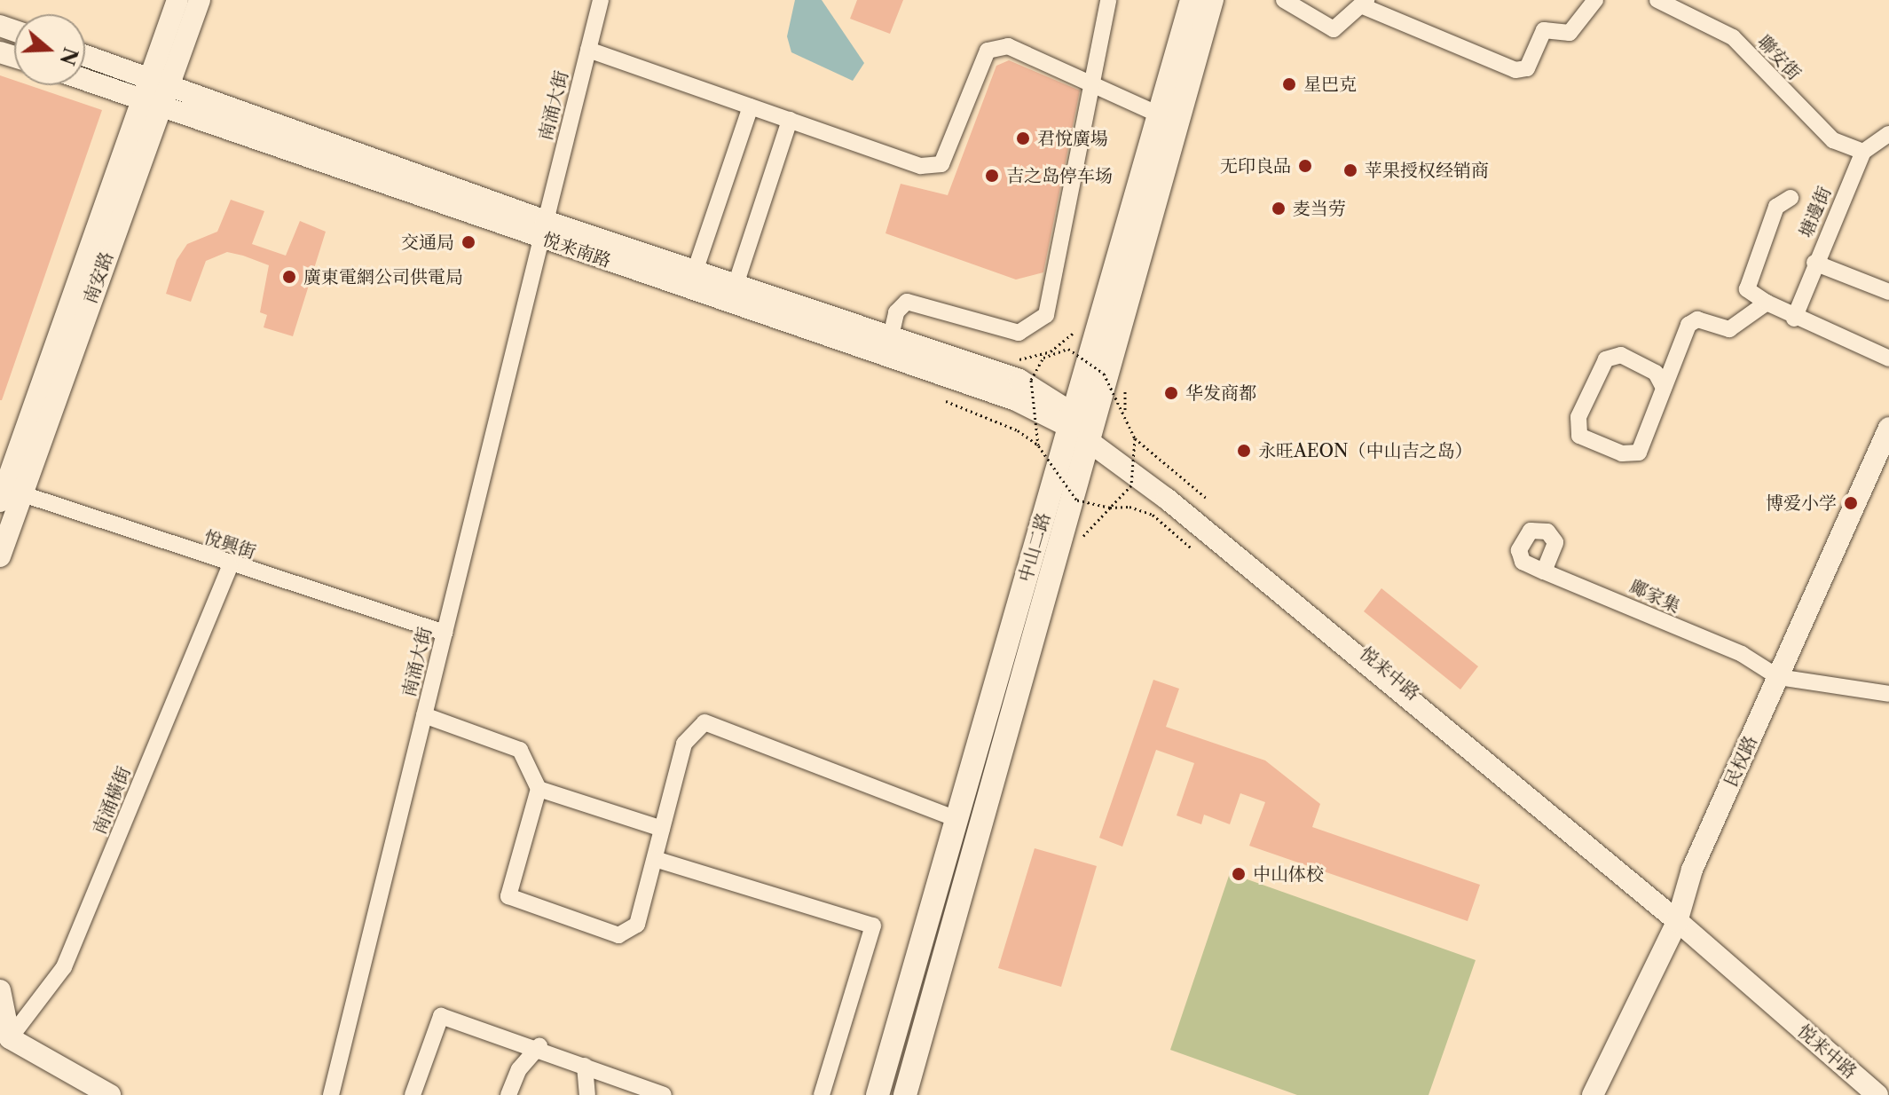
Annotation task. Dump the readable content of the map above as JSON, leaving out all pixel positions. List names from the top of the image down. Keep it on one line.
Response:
{"streets":{"main road":["中山二路"],"street":["聯安街","南涌大街","塘邊街","悦来南路","南安路","悅興街","鄺家集","悦来中路","民权路","南涌橫街"]},"crossings":[["聯安街","塘邊街"],["南涌大街","悦来南路"],["南涌大街","悅興街"],["悦来南路","南安路"],["悦来南路","中山二路"],["悦来南路","悦来中路"],["南安路","悅興街"],["悅興街","南涌橫街"],["中山二路","悦来中路"],["鄺家集","民权路"],["悦来中路","民权路"]],"places":["星巴克","君悅廣場","无印良品","苹果授权经销商","吉之岛停车场","麦当劳","交通局","廣東電網公司供電局","华发商都","永旺AEON（中山吉之岛）","博爱小学","中山体校"],"north":"right"}
